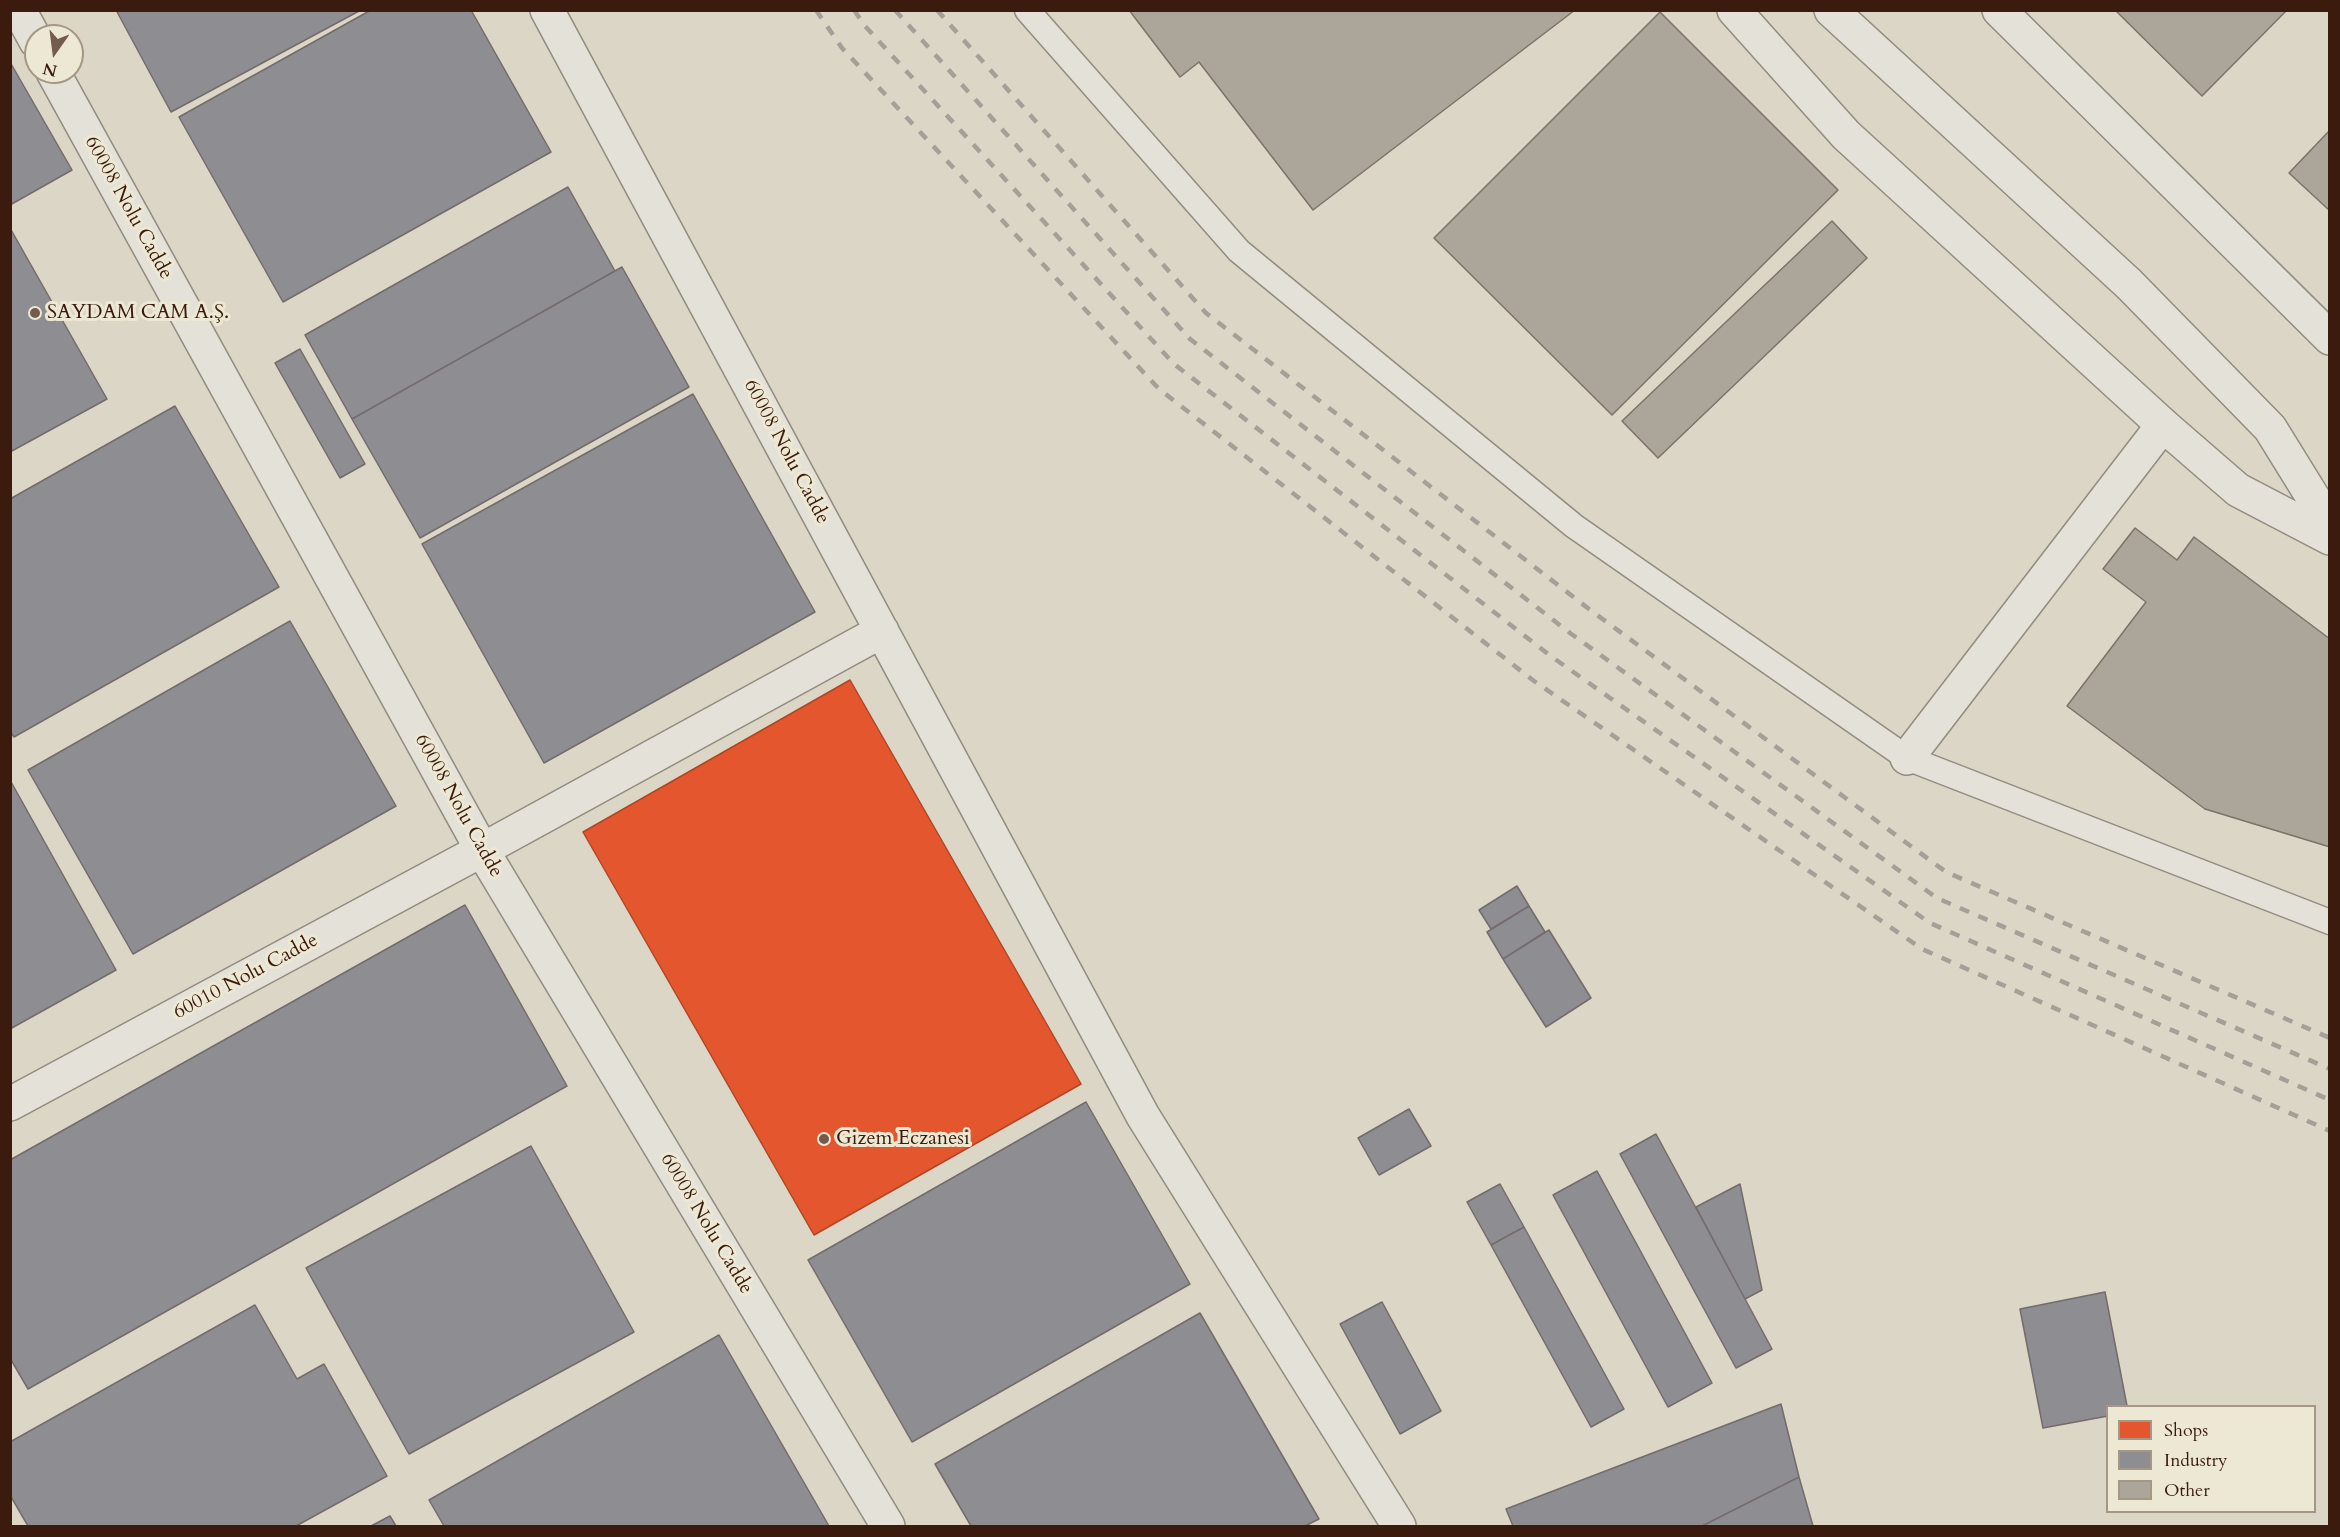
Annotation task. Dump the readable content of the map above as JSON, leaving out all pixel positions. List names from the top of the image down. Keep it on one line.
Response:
{"streets":{"street":["60008 Nolu Cadde","60010 Nolu Cadde"]},"crossings":[["60008 Nolu Cadde","60010 Nolu Cadde"]],"places":["SAYDAM CAM A.Ş.","Gizem Eczanesi"],"legend":["Shops","Industry","Other"],"north":"bottom"}
